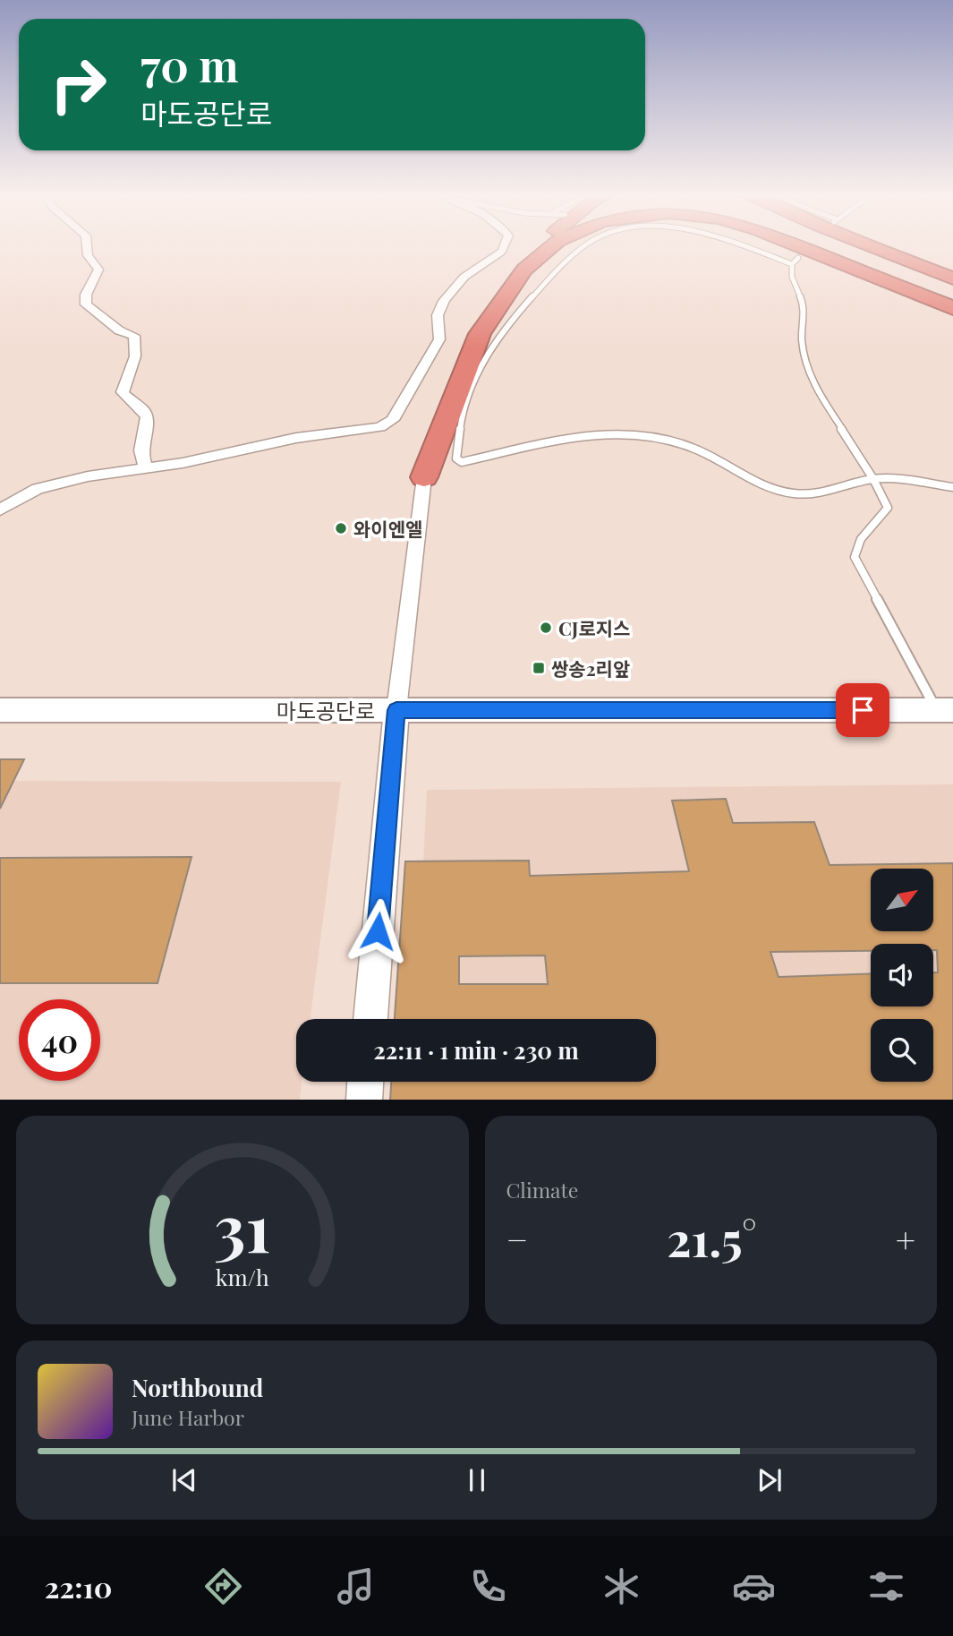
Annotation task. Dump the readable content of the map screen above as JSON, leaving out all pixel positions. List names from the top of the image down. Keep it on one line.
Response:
{"streets":{"main road":["마도공단로"]},"places":{"other":["와이엔엘","CJ로지스"],"transit":["쌍송2리앞"]},"north":"top right","page":{"turn":["70 m","마도공단로"],"limit":"40","trip":"22:11 · 1 min · 230 m","tile":"Climate","heat":["−","21.5°","+"],"song":["Northbound","June Harbor"],"tabs":"22:10","gauge":["31","km/h"]}}
